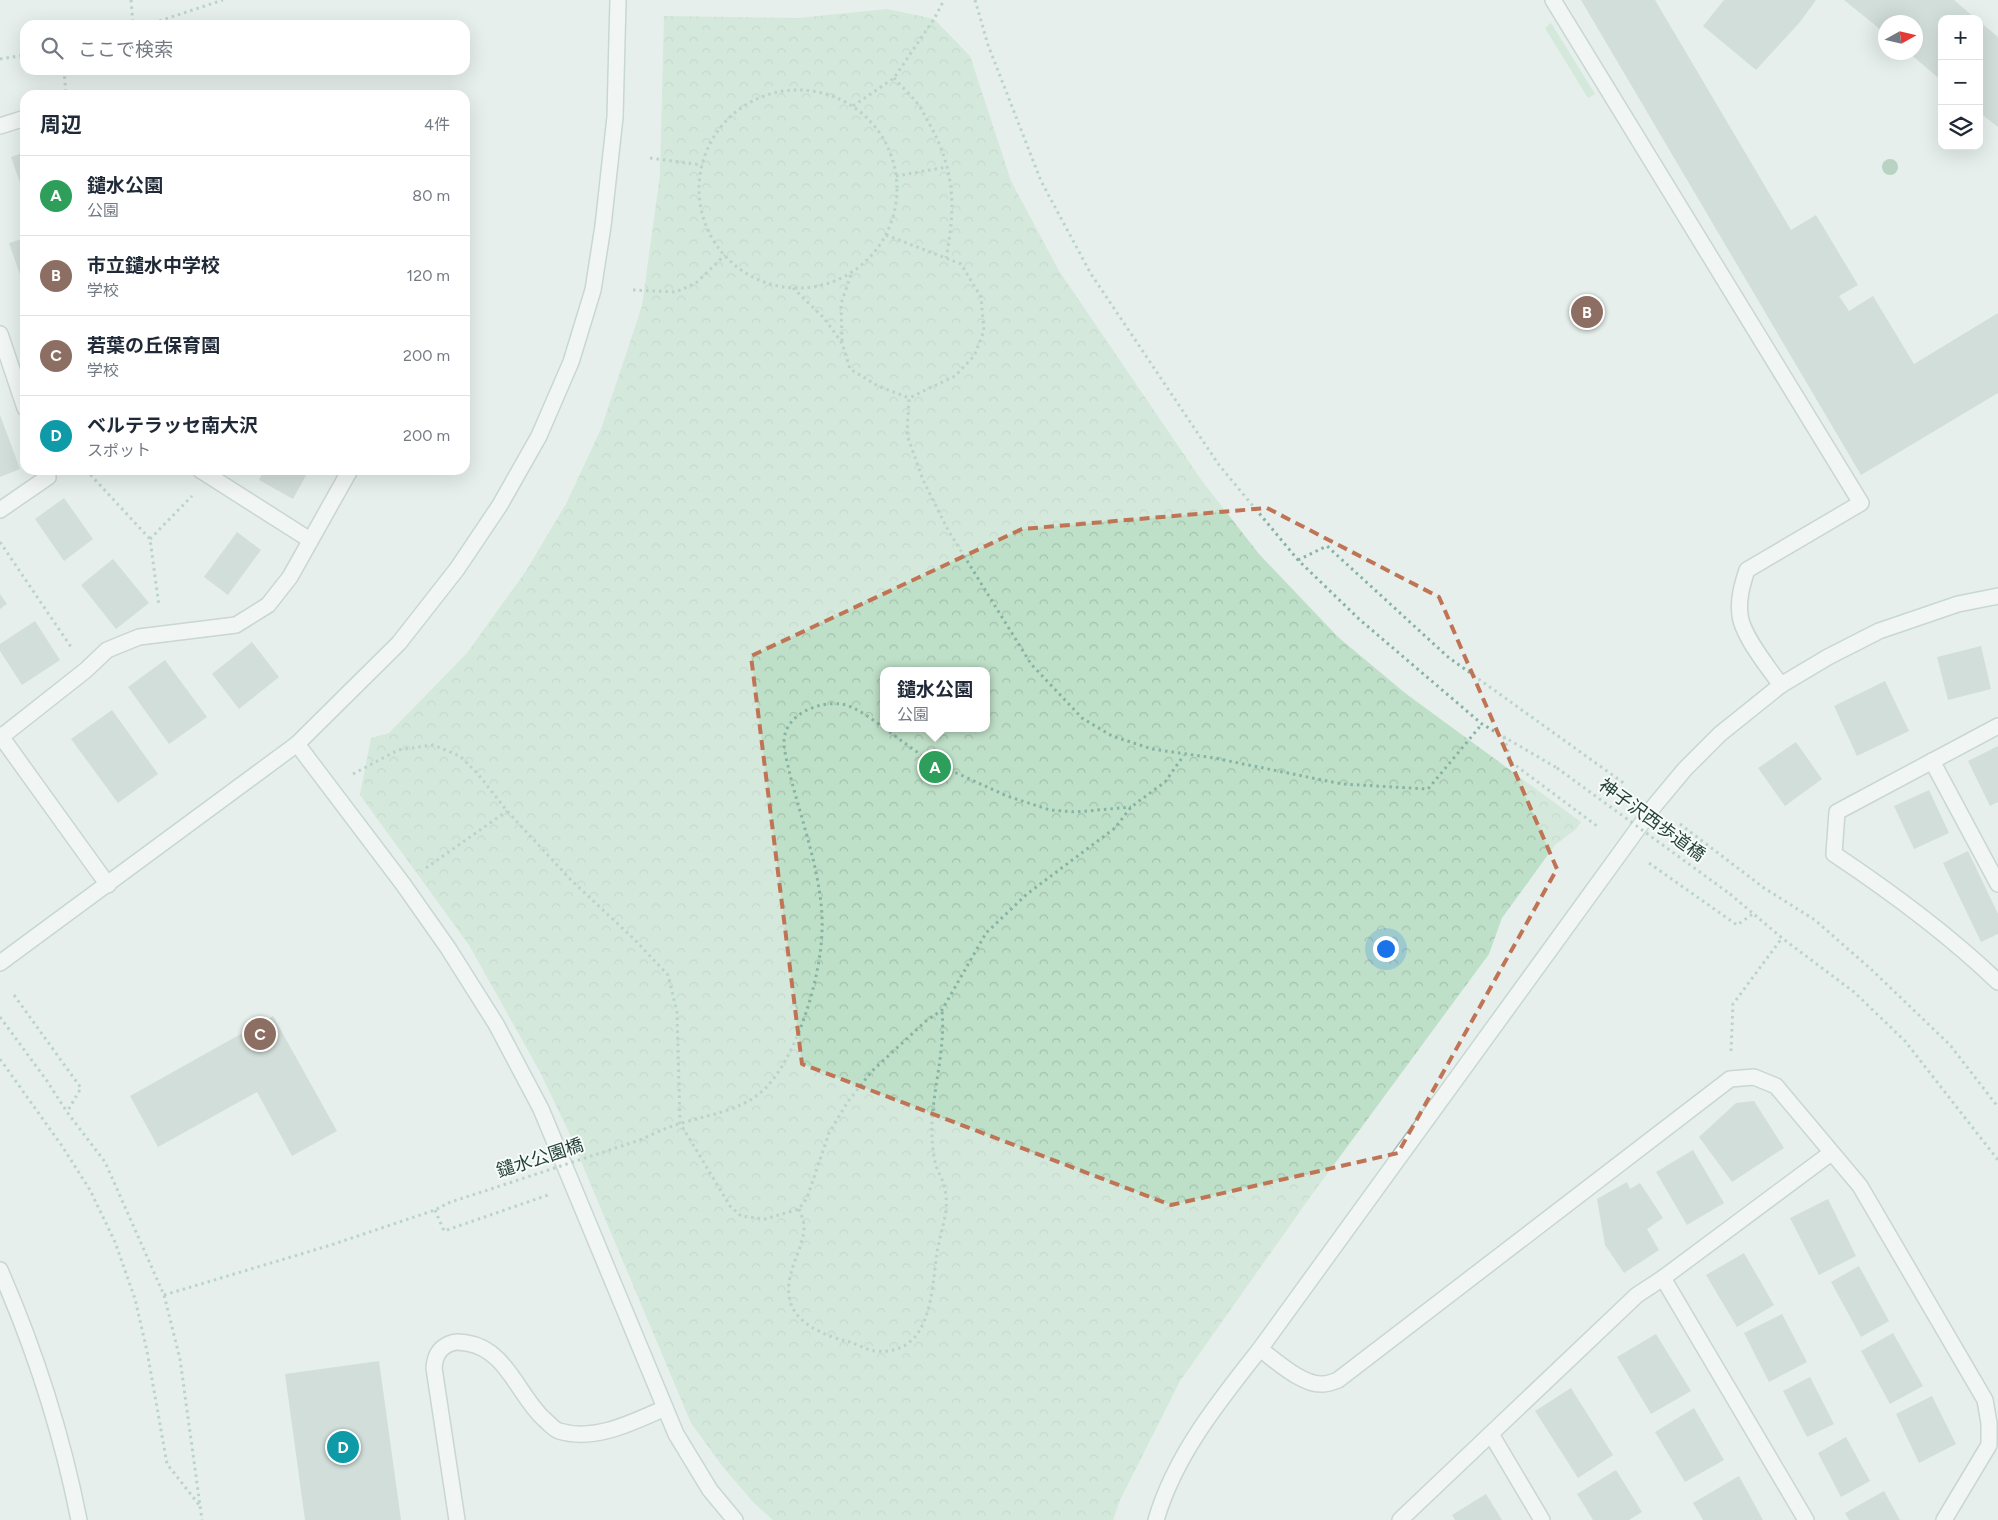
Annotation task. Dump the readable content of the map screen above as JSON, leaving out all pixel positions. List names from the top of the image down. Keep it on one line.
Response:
{"streets":{"path":["神子沢西歩道橋","鑓水公園橋"]},"north":"right","page":{"map_buttons":["+","−"],"search":"ここで検索","heading":["周辺","4件"],"list":[{"mark":"A","name":"鑓水公園","note":"公園","value":"80 m"},{"mark":"B","name":"市立鑓水中学校","note":"学校","value":"120 m"},{"mark":"C","name":"若葉の丘保育園","note":"学校","value":"200 m"},{"mark":"D","name":"ベルテラッセ南大沢","note":"スポット","value":"200 m"}],"pins":["B","A","C","D"],"popup":["鑓水公園","公園"]}}
